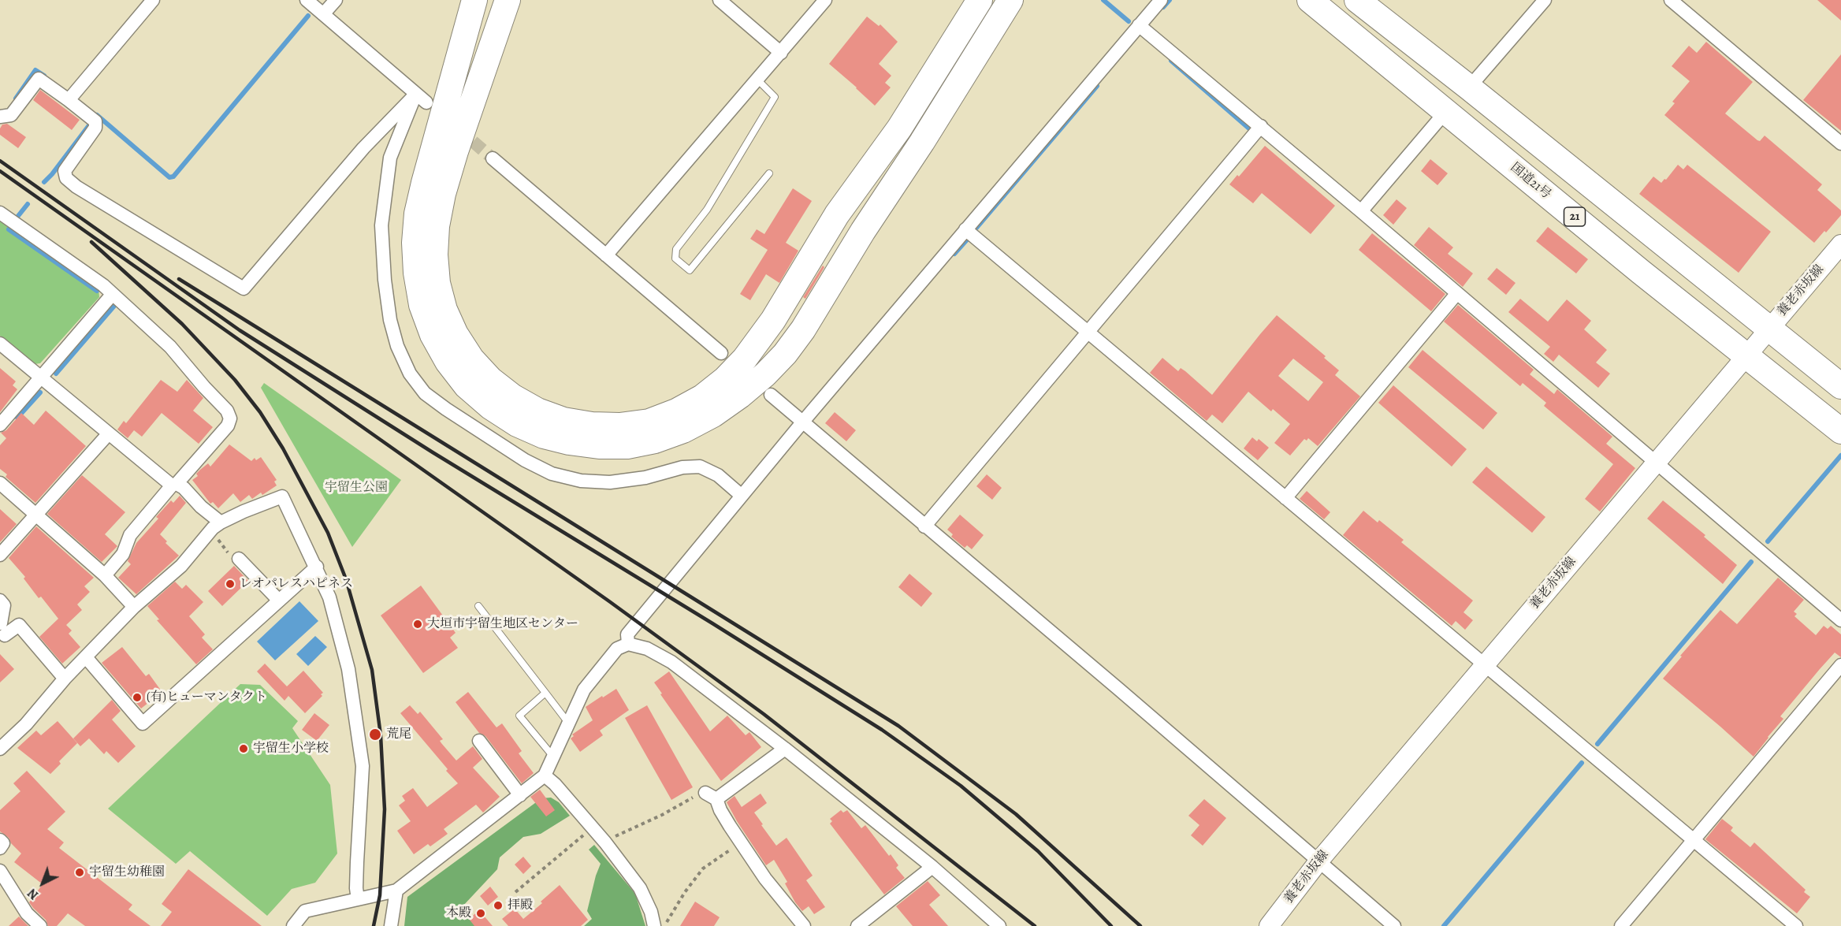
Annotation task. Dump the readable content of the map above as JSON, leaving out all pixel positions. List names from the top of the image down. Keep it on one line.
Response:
{"streets":{"highway":["国道21号","21"],"main road":["養老赤坂線"]},"crossings":[["国道21号","養老赤坂線"]],"parks":["宇留生公園"],"places":["レオパレスハピネス","大垣市宇留生地区センター","(有)ヒューマンタクト","荒尾","宇留生小学校","宇留生幼稚園","拝殿","本殿"],"north":"bottom left"}
